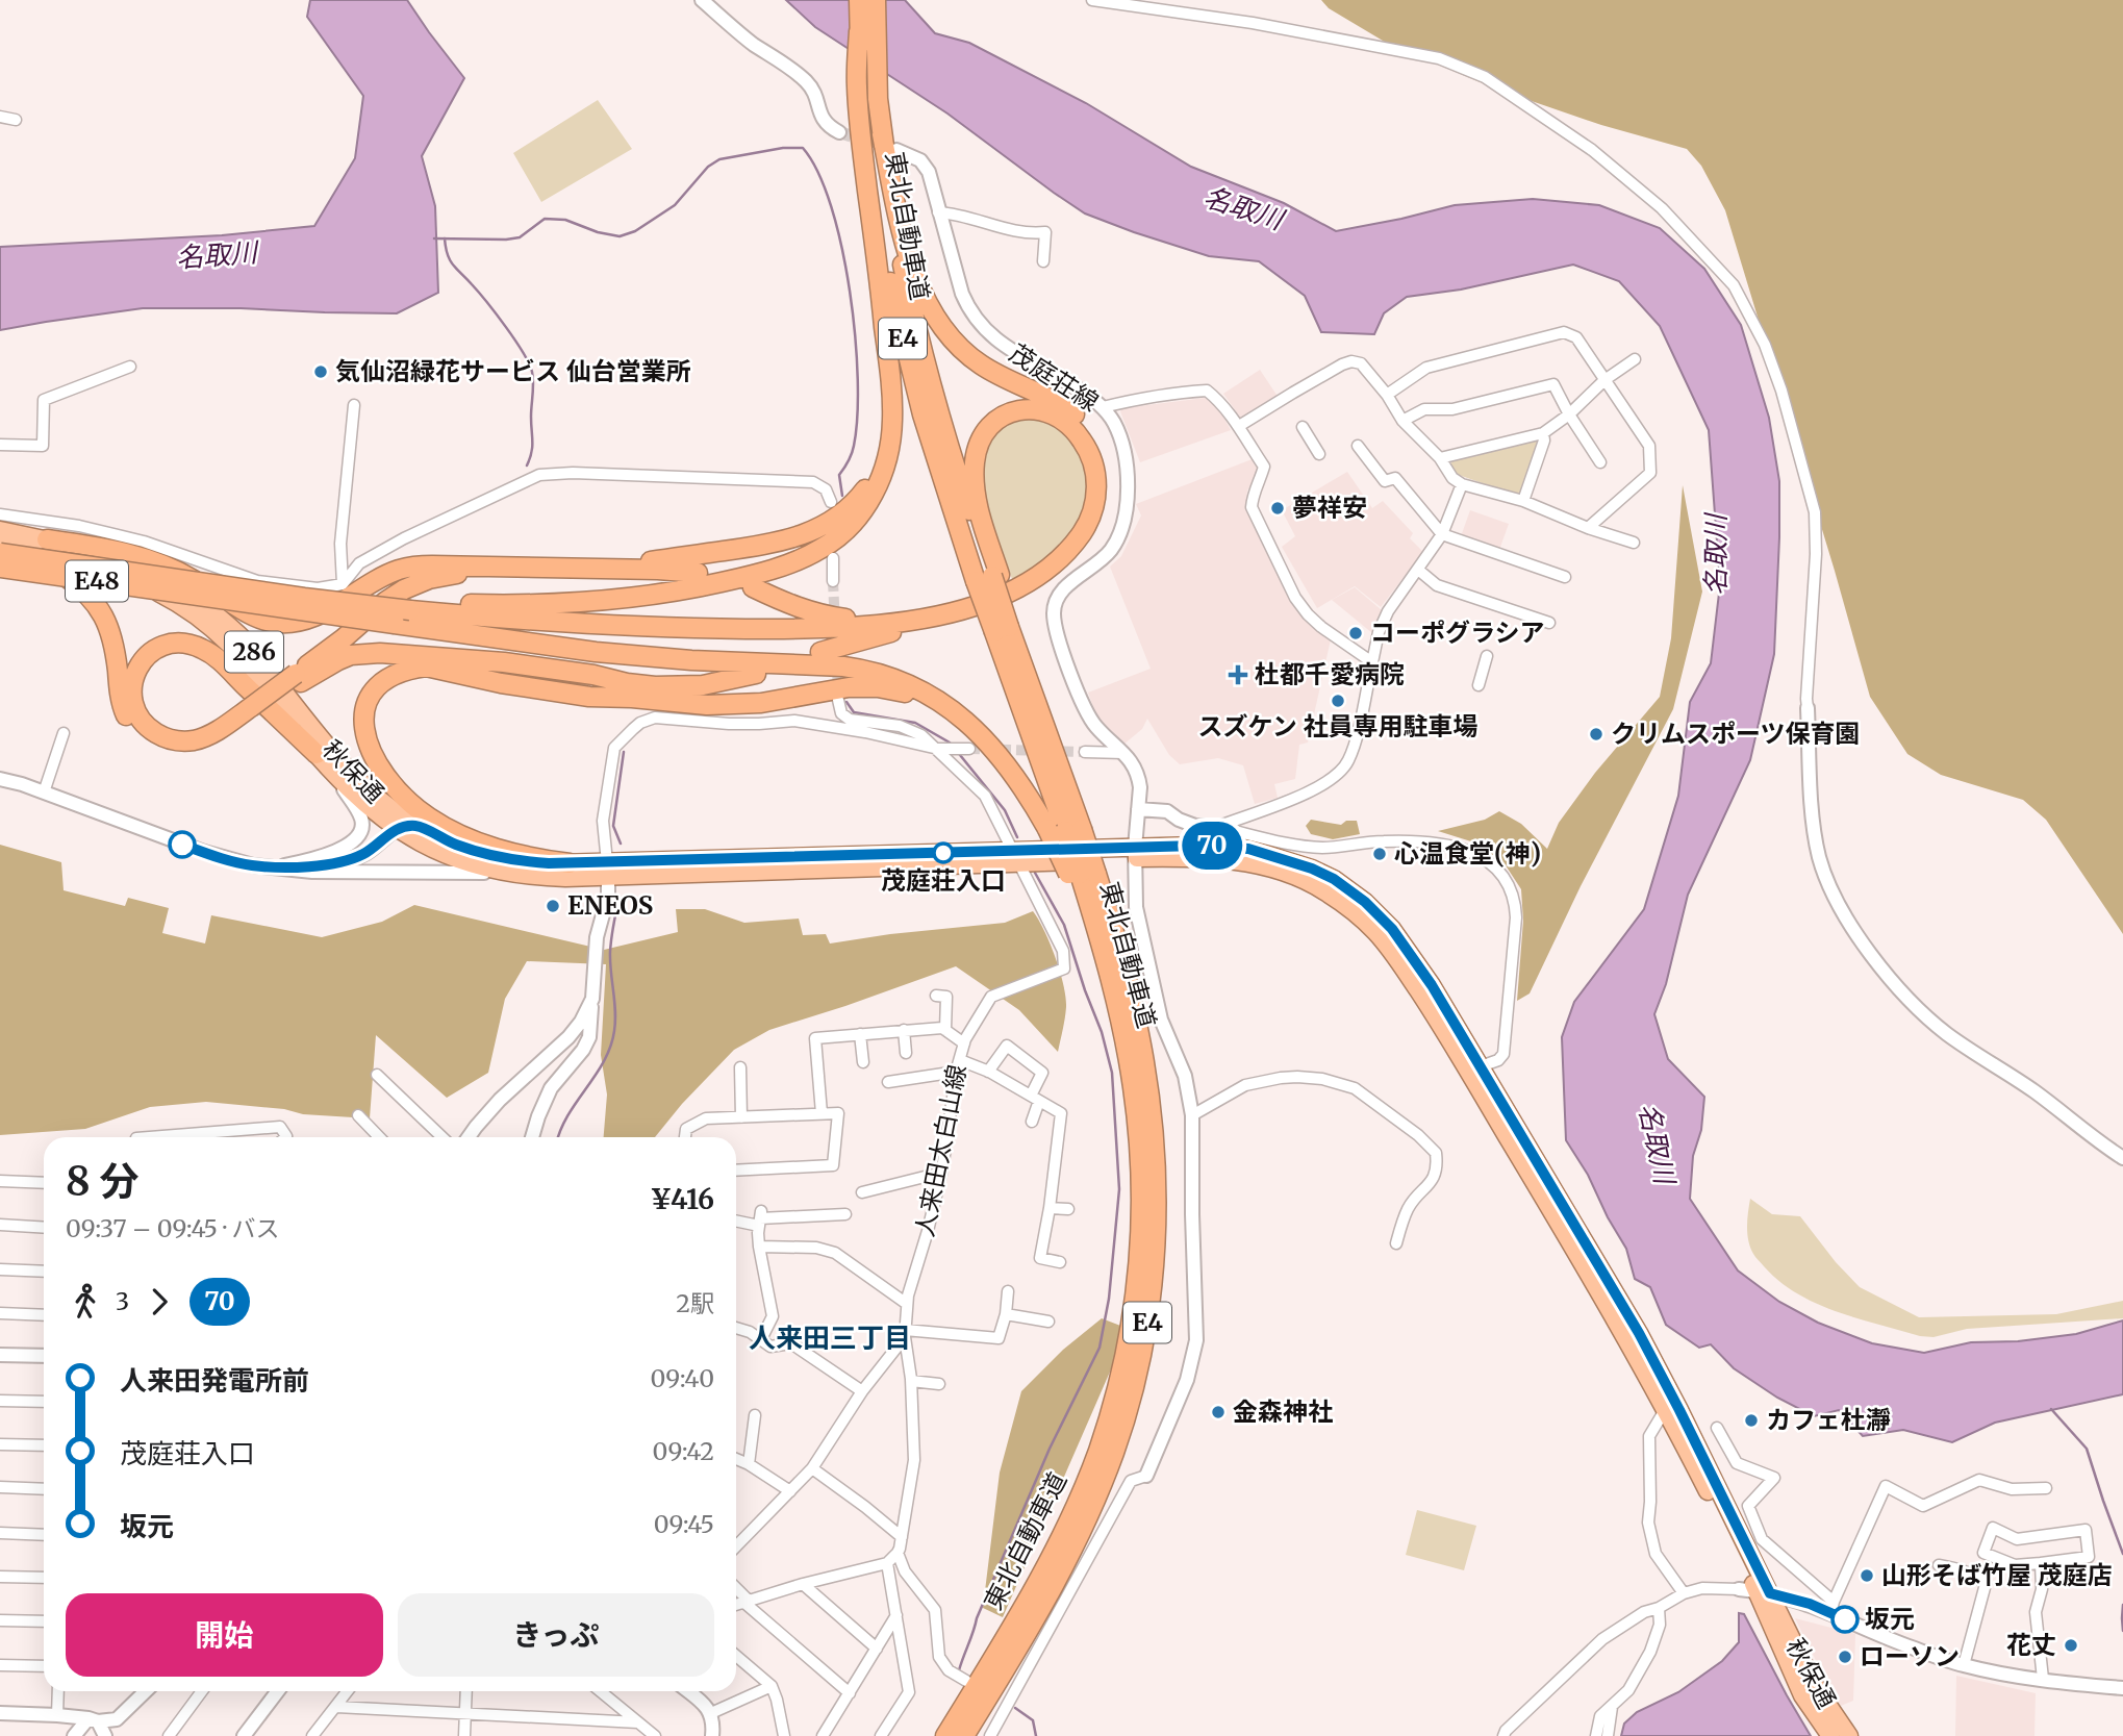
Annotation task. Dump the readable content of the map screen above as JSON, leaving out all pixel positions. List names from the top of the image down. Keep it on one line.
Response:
{"streets":{"highway":["東北自動車道","E4","E48","286","秋保通"],"street":["茂庭荘線","人来田太白山線"]},"crossings":[["茂庭荘線","秋保通"],["秋保通","人来田太白山線"]],"districts":["人来田三丁目"],"water":["名取川"],"places":{"other":["気仙沼緑花サービス 仙台営業所","夢祥安","コーポグラシア","スズケン 社員専用駐車場","クリムスポーツ保育園","茂庭荘入口","心温食堂(神)","ENEOS","金森神社","カフェ杜瀞","山形そば竹屋 茂庭店","坂元","花丈","ローソン"],"health":["杜都千愛病院"]},"lines":["bus line 70"],"page":{"on_map":"70","heading":["8 分","09:37 – 09:45 · バス","¥416"],"legs":["3","70","2駅"],"list":[{"name":"人来田発電所前","value":"09:40"},{"name":"茂庭荘入口","value":"09:42"},{"name":"坂元","value":"09:45"}],"buttons":["開始","きっぷ"]}}
